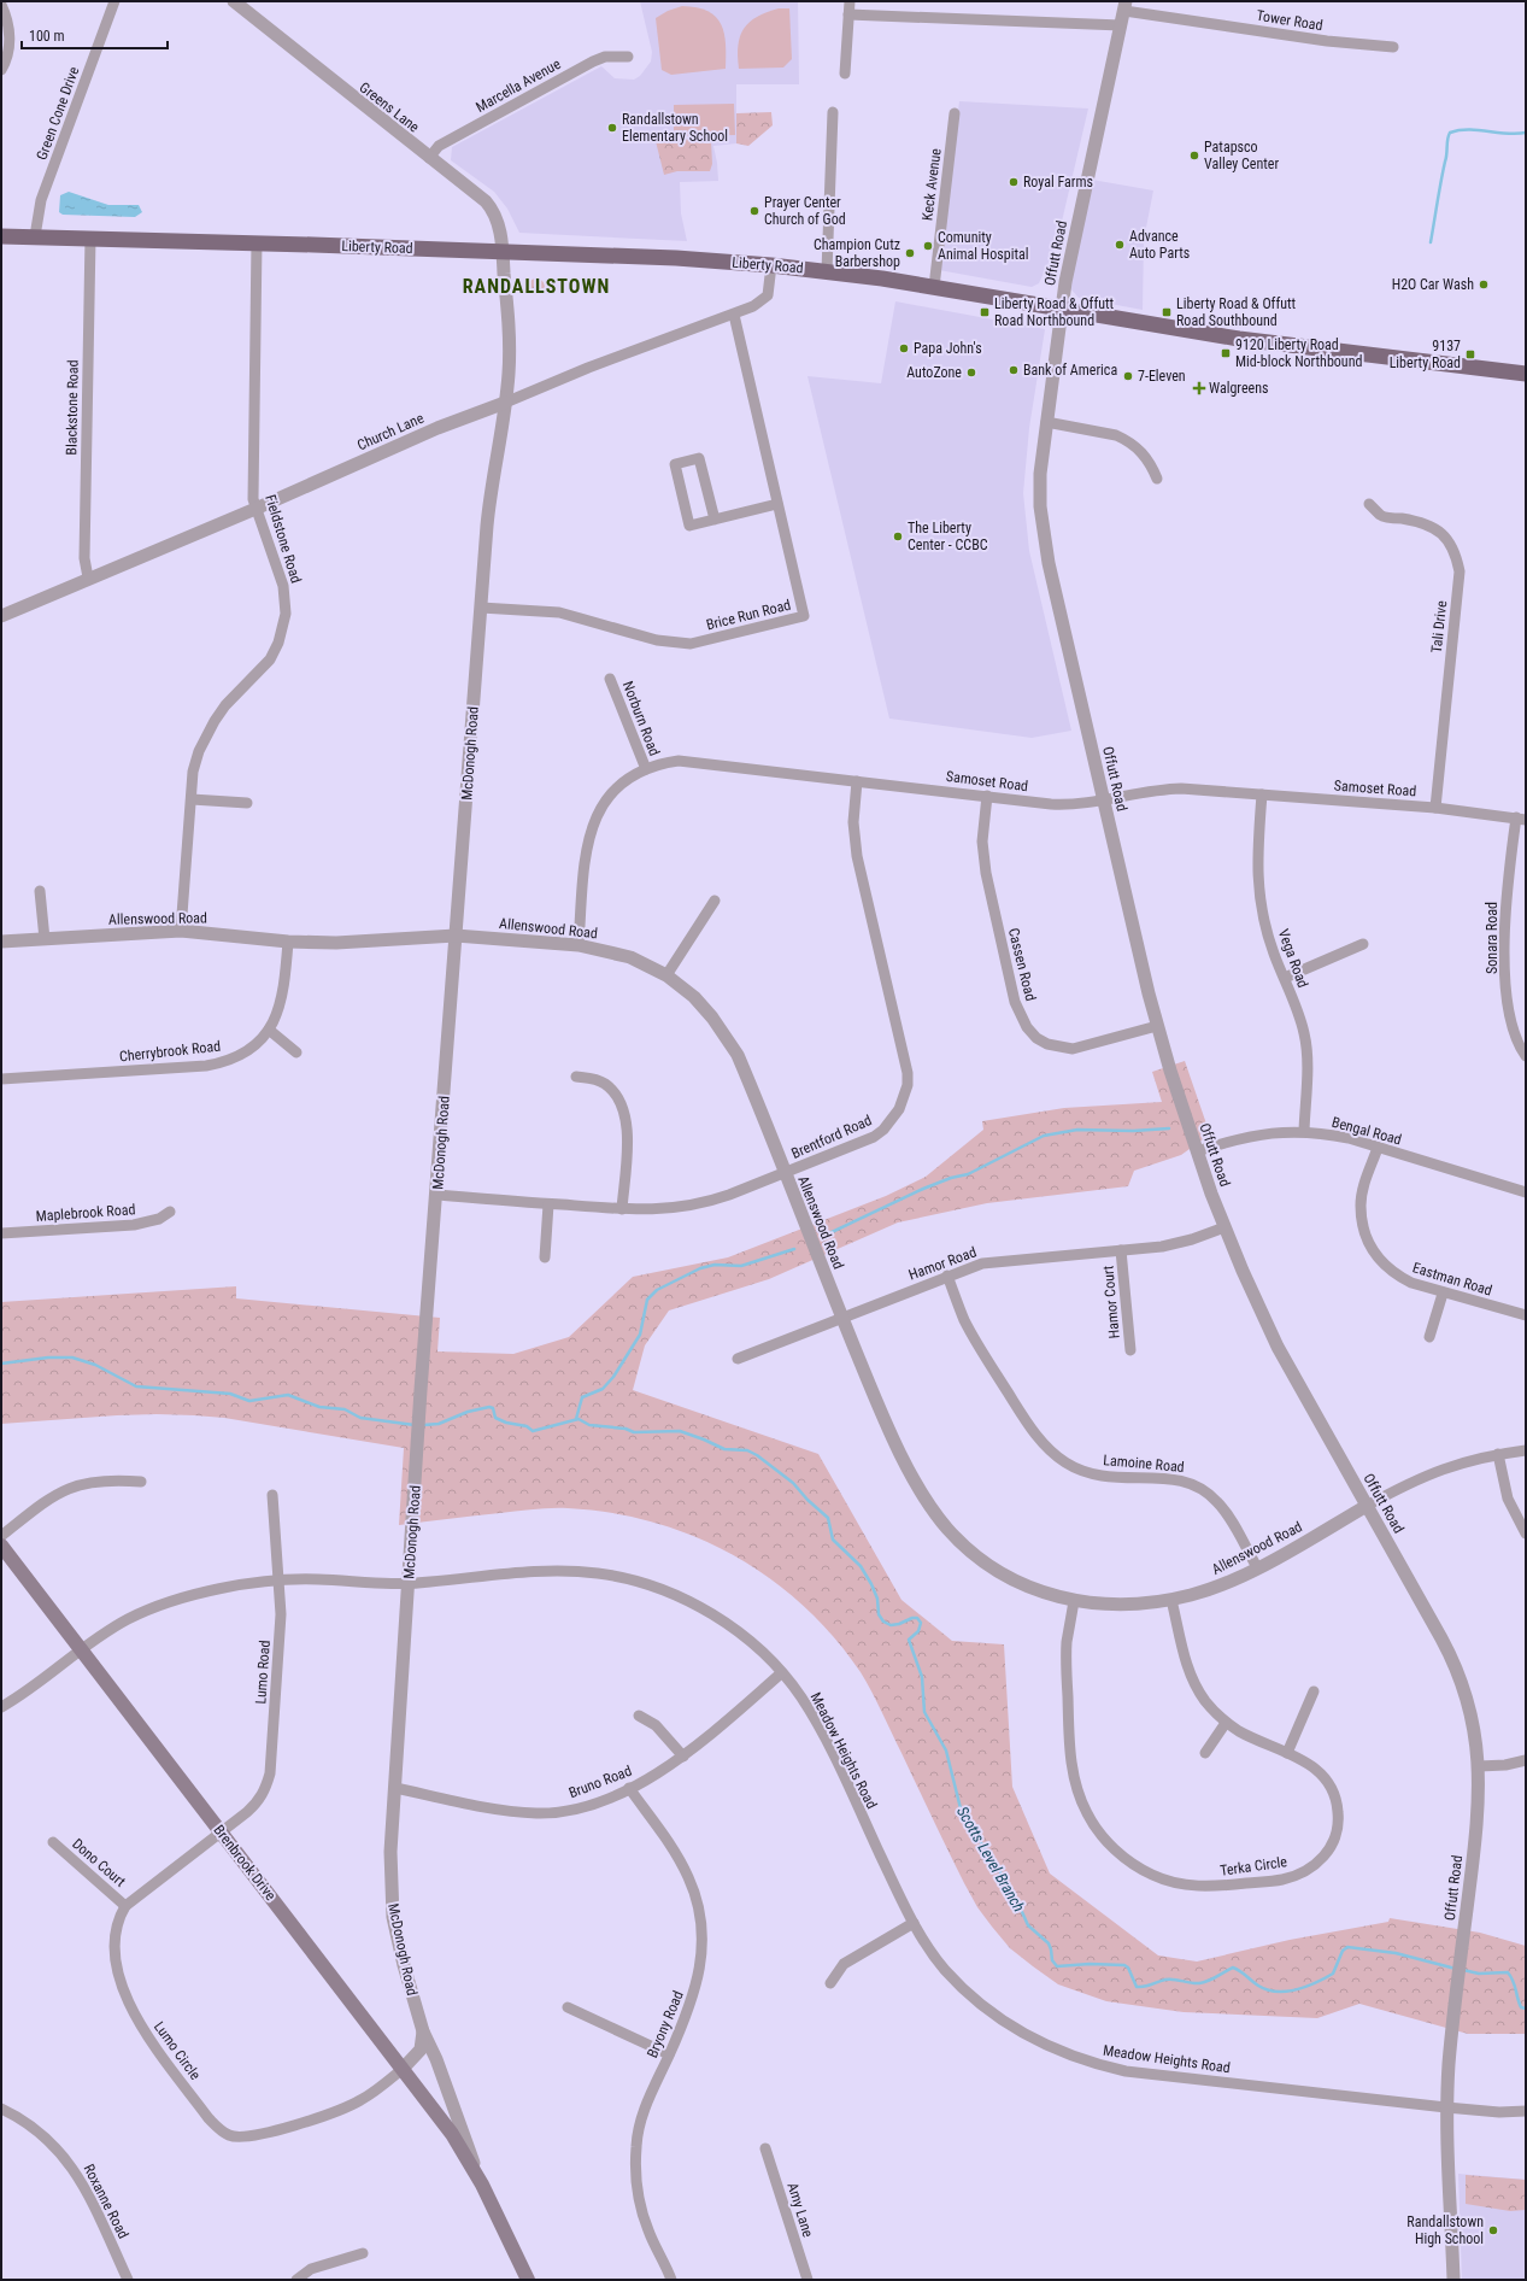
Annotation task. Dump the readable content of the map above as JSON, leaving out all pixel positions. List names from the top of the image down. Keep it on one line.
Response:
{"streets":{"main road":["Liberty Road","McDonogh Road","Brenbrook Drive"],"street":["Tower Road","Marcella Avenue","Greens Lane","Green Cone Drive","Keck Avenue","Offutt Road","Blackstone Road","Church Lane","Fieldstone Road","Brice Run Road","Tali Drive","Norburn Road","Samoset Road","Allenswood Road","Sonara Road","Vega Road","Cassen Road","Cherrybrook Road","Bengal Road","Brentford Road","Maplebrook Road","Hamor Road","Eastman Road","Hamor Court","Lamoine Road","Lumo Road","Meadow Heights Road","Bruno Road","Dono Court","Terka Circle","Bryony Road","Lumo Circle","Roxanne Road","Amy Lane"]},"crossings":[["Tower Road","Offutt Road"],["Marcella Avenue","Greens Lane"],["Greens Lane","Liberty Road"],["Greens Lane","McDonogh Road"],["Green Cone Drive","Liberty Road"],["Keck Avenue","Liberty Road"],["Liberty Road","Offutt Road"],["Liberty Road","Blackstone Road"],["Liberty Road","Church Lane"],["Liberty Road","Fieldstone Road"],["Liberty Road","McDonogh Road"],["Offutt Road","Samoset Road"],["Offutt Road","Allenswood Road"],["Offutt Road","Cassen Road"],["Offutt Road","Bengal Road"],["Offutt Road","Hamor Road"],["Offutt Road","Meadow Heights Road"],["Blackstone Road","Church Lane"],["Church Lane","Fieldstone Road"],["Church Lane","Brice Run Road"],["Church Lane","McDonogh Road"],["Fieldstone Road","Allenswood Road"],["Brice Run Road","McDonogh Road"],["Tali Drive","Samoset Road"],["Norburn Road","Samoset Road"],["McDonogh Road","Allenswood Road"],["McDonogh Road","Brentford Road"],["McDonogh Road","Meadow Heights Road"],["McDonogh Road","Bruno Road"],["McDonogh Road","Brenbrook Drive"],["Samoset Road","Allenswood Road"],["Samoset Road","Sonara Road"],["Samoset Road","Vega Road"],["Samoset Road","Cassen Road"],["Samoset Road","Brentford Road"],["Allenswood Road","Cherrybrook Road"],["Allenswood Road","Brentford Road"],["Allenswood Road","Hamor Road"],["Allenswood Road","Lamoine Road"],["Allenswood Road","Terka Circle"],["Vega Road","Bengal Road"],["Bengal Road","Eastman Road"],["Hamor Road","Hamor Court"],["Hamor Road","Lamoine Road"],["Lumo Road","Meadow Heights Road"],["Lumo Road","Brenbrook Drive"],["Lumo Road","Lumo Circle"],["Meadow Heights Road","Bruno Road"],["Meadow Heights Road","Brenbrook Drive"],["Bruno Road","Bryony Road"],["Dono Court","Lumo Circle"],["Brenbrook Drive","Lumo Circle"]],"districts":["RANDALLSTOWN"],"water":["Scotts Level Branch"],"places":{"other":["Randallstown Elementary School","Patapsco Valley Center","Royal Farms","Prayer Center Church of God","Advance Auto Parts","Comunity Animal Hospital","Champion Cutz Barbershop","H2O Car Wash","Papa John's","Bank of America","AutoZone","7-Eleven","The Liberty Center - CCBC","Randallstown High School"],"transit":["Liberty Road & Offutt Road Northbound","Liberty Road & Offutt Road Southbound","9120 Liberty Road Mid-block Northbound","9137 Liberty Road"],"health":["Walgreens"]},"scale_bar":"100 m"}
